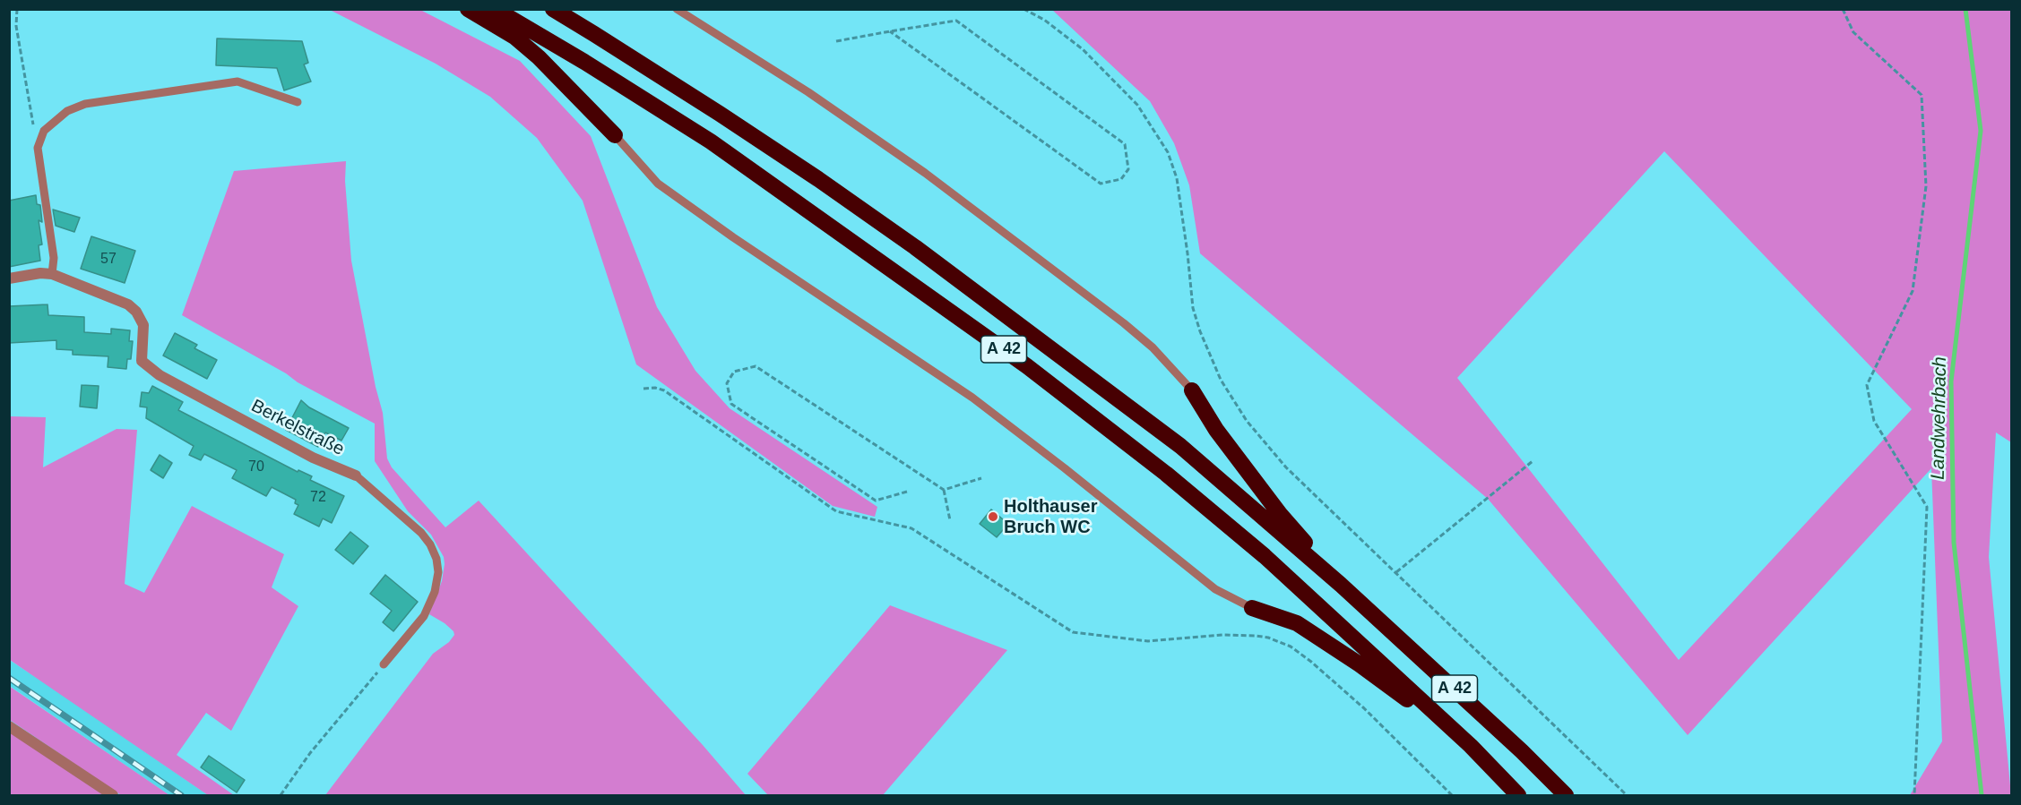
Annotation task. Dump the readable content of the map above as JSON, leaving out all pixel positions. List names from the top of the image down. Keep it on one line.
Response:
{"streets":{"highway":["A 42"],"street":["Berkelstraße"]},"water":["Landwehrbach"],"places":["Holthauser Bruch WC"],"house_numbers":["57","70","72"]}
